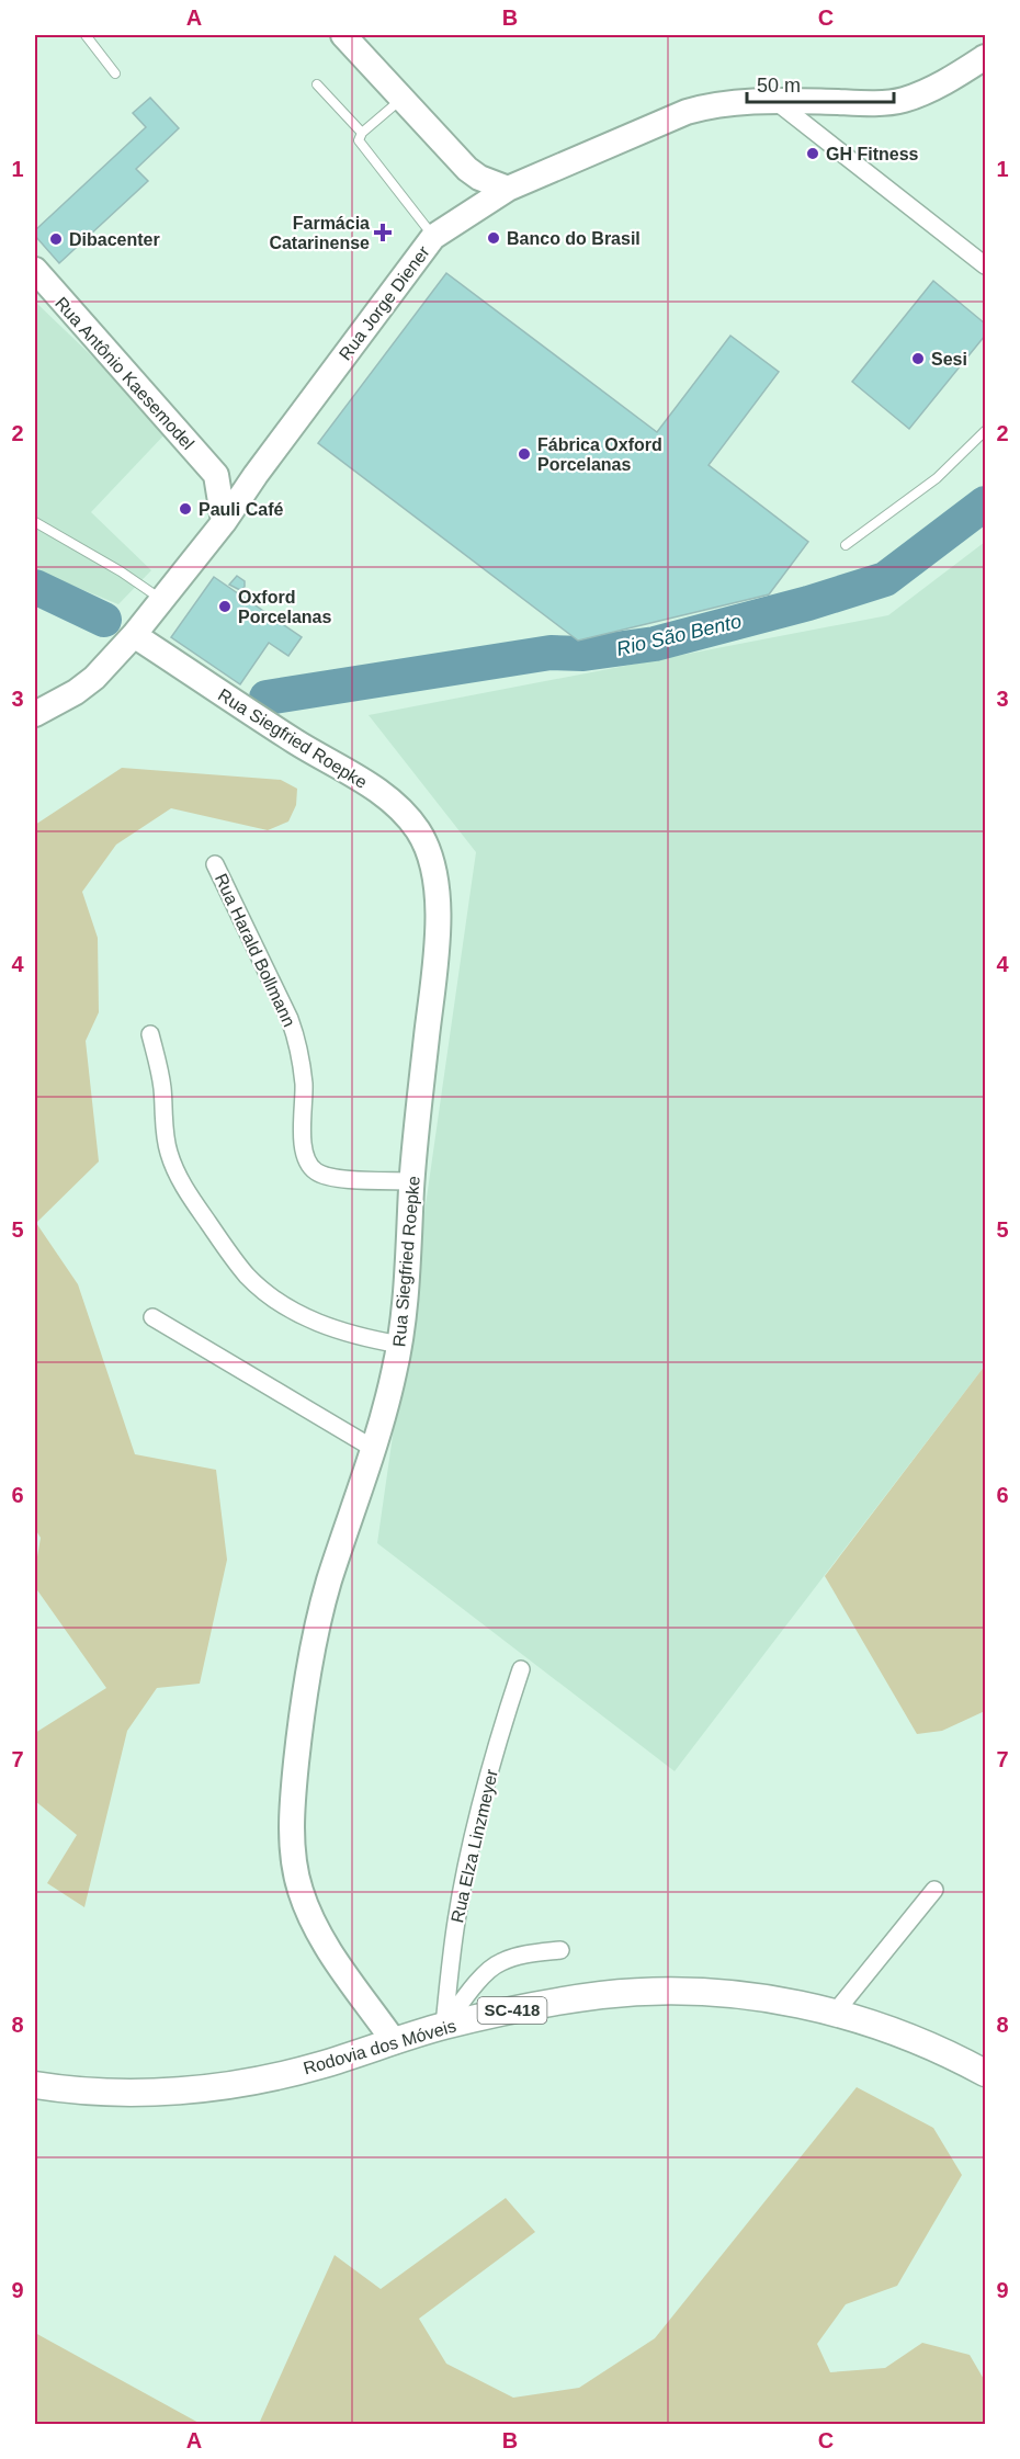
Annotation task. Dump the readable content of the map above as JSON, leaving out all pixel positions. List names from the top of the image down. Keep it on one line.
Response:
{"streets":{"main road":["SC-418","Rodovia dos Móveis"],"street":["Rua Jorge Diener","Rua Antônio Kaesemodel","Rua Siegfried Roepke","Rua Harald Bollmann","Rua Elza Linzmeyer"]},"crossings":[["Rua Jorge Diener","Rua Siegfried Roepke"],["Rua Siegfried Roepke","Rua Harald Bollmann"],["Rua Siegfried Roepke","Rodovia dos Móveis"],["Rua Elza Linzmeyer","Rodovia dos Móveis"]],"water":["Rio São Bento"],"places":{"other":["GH Fitness","Banco do Brasil","Dibacenter","Sesi","Fábrica Oxford Porcelanas","Pauli Café","Oxford Porcelanas"],"health":["Farmácia Catarinense"]},"scale_bar":"50 m","grid":{"columns":["A","B","C"],"rows":["1","2","3","4","5","6","7","8","9"]}}
